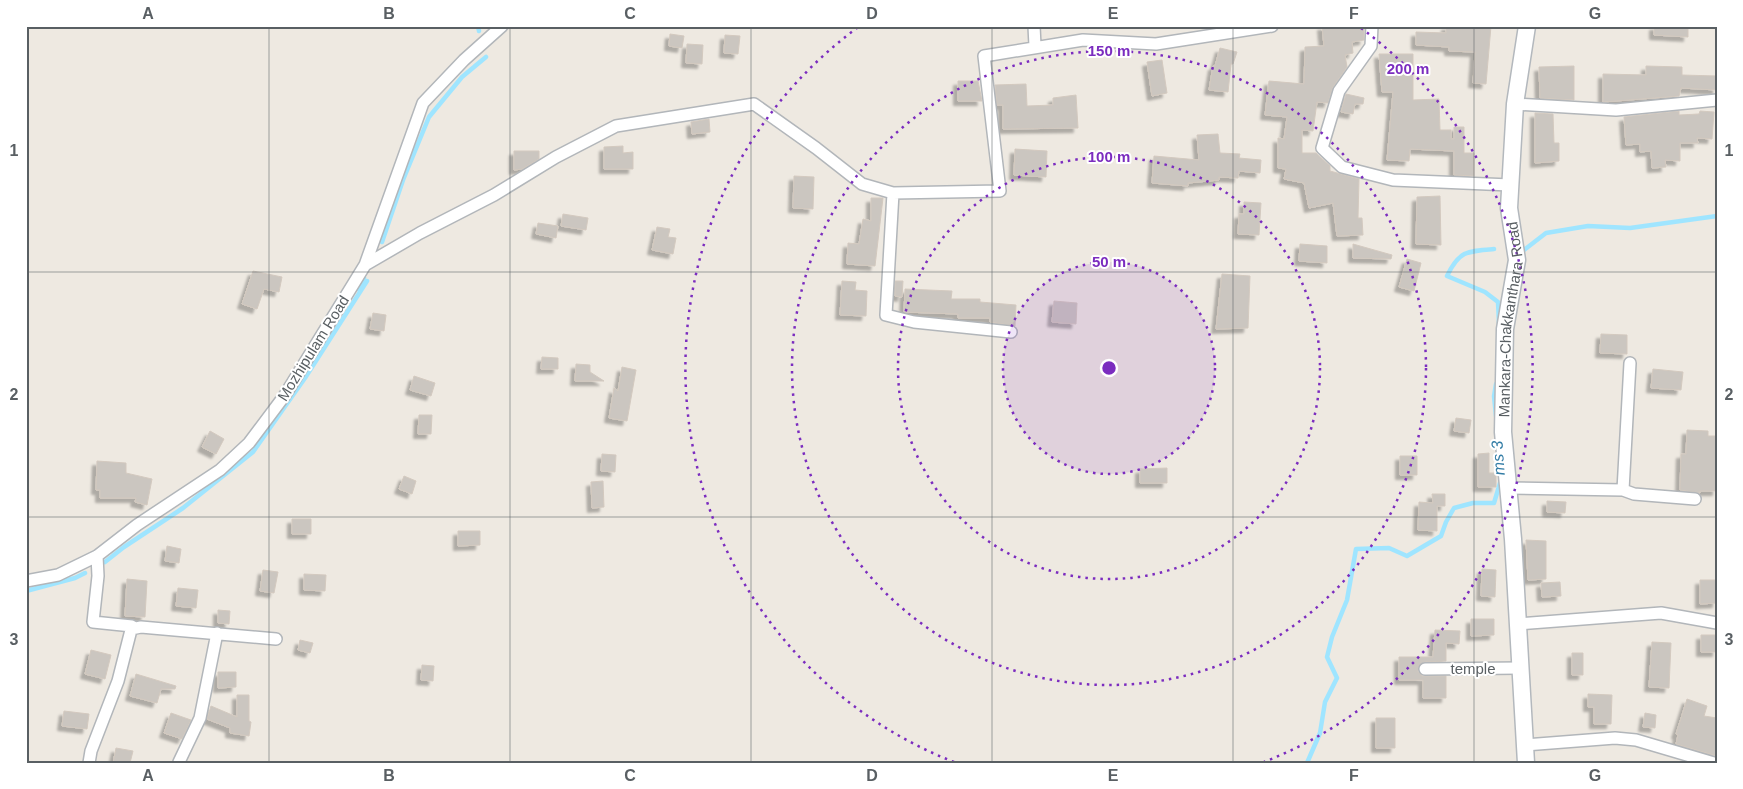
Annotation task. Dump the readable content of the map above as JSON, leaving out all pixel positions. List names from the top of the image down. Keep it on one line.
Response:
{"streets":{"main road":["Mankara-Chakkanthara Road"],"street":["Mozhipulam Road","temple"]},"crossings":[["Mankara-Chakkanthara Road","temple"]],"water":["ms 3"],"grid":{"columns":["A","B","C","D","E","F","G"],"rows":["1","2","3"]},"rings":["150 m","200 m","100 m","50 m"]}
